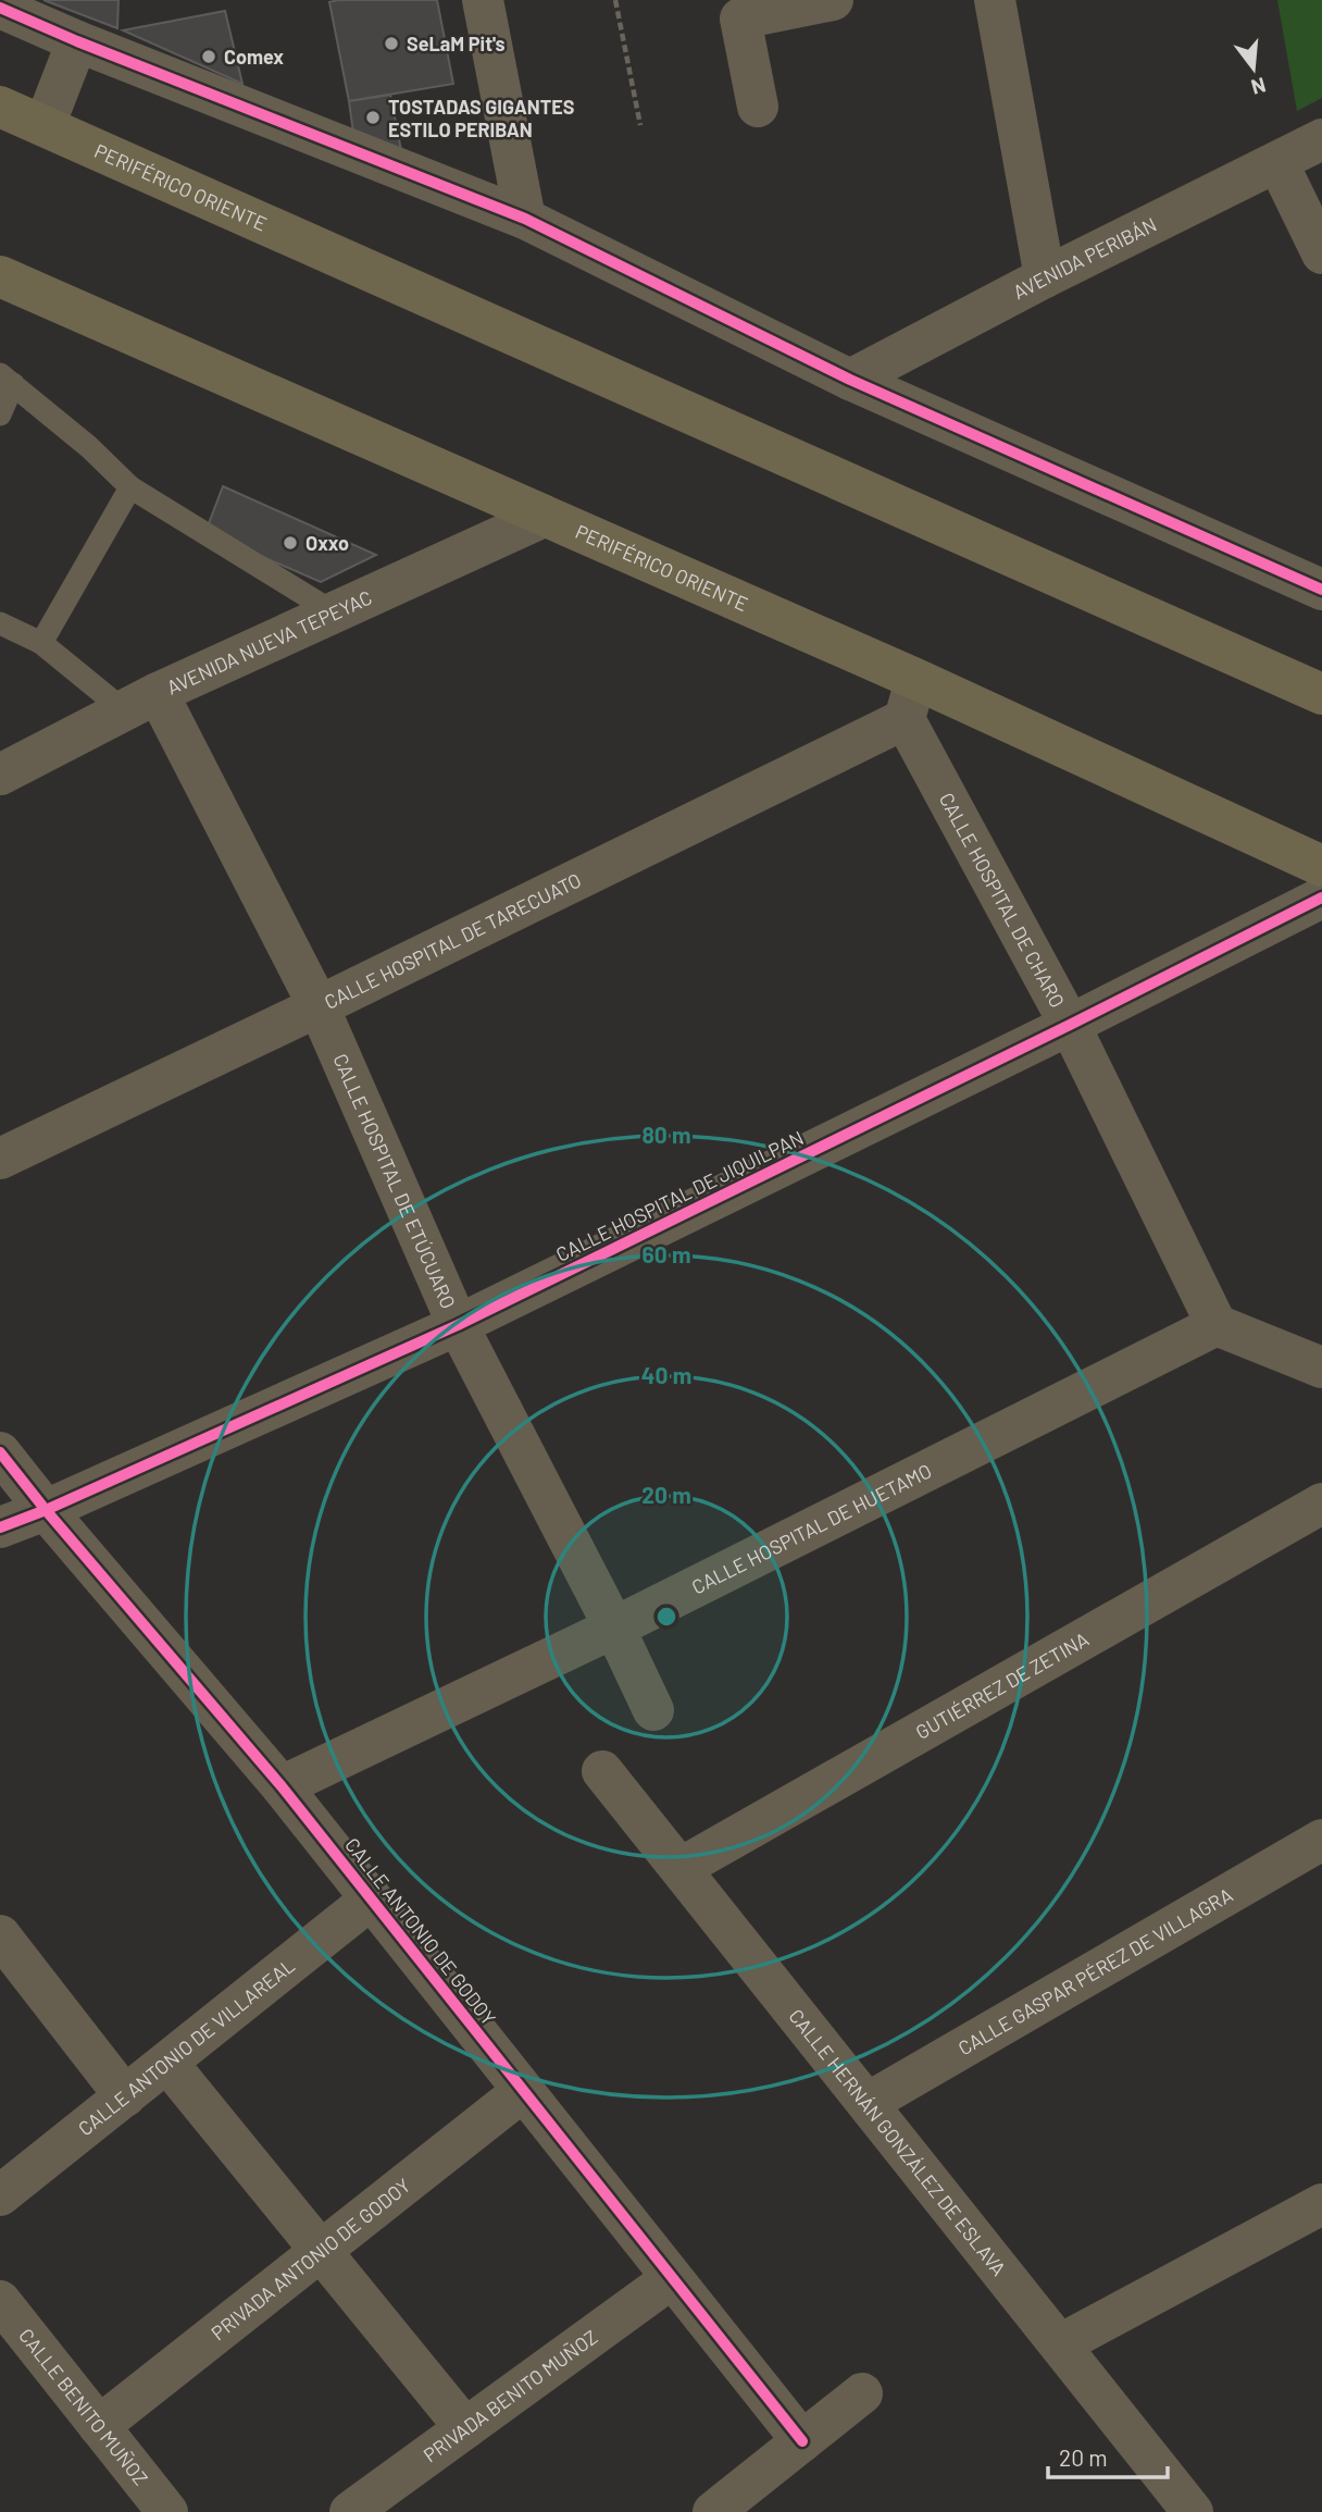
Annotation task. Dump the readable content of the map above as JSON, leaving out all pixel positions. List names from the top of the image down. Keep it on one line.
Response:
{"streets":{"highway":["PERIFÉRICO ORIENTE"],"street":["AVENIDA PERIBÁN","AVENIDA NUEVA TEPEYAC","CALLE HOSPITAL DE CHARO","CALLE HOSPITAL DE TARECUATO","CALLE HOSPITAL DE ETÚCUARO","CALLE HOSPITAL DE JIQUILPAN","CALLE HOSPITAL DE HUETAMO","GUTIÉRREZ DE ZETINA","CALLE ANTONIO DE GODOY","CALLE GASPAR PÉREZ DE VILLAGRA","CALLE ANTONIO DE VILLAREAL","CALLE HERNÁN GONZÁLEZ DE ESLAVA","PRIVADA ANTONIO DE GODOY","PRIVADA BENITO MUÑOZ","CALLE BENITO MUÑOZ"]},"crossings":[["PERIFÉRICO ORIENTE","AVENIDA NUEVA TEPEYAC"],["AVENIDA NUEVA TEPEYAC","CALLE HOSPITAL DE ETÚCUARO"],["CALLE HOSPITAL DE CHARO","CALLE HOSPITAL DE TARECUATO"],["CALLE HOSPITAL DE CHARO","CALLE HOSPITAL DE JIQUILPAN"],["CALLE HOSPITAL DE CHARO","CALLE HOSPITAL DE HUETAMO"],["CALLE HOSPITAL DE TARECUATO","CALLE HOSPITAL DE ETÚCUARO"],["CALLE HOSPITAL DE ETÚCUARO","CALLE HOSPITAL DE JIQUILPAN"],["CALLE HOSPITAL DE ETÚCUARO","CALLE HOSPITAL DE HUETAMO"],["CALLE HOSPITAL DE JIQUILPAN","CALLE ANTONIO DE GODOY"],["CALLE HOSPITAL DE HUETAMO","CALLE ANTONIO DE GODOY"],["GUTIÉRREZ DE ZETINA","CALLE HERNÁN GONZÁLEZ DE ESLAVA"],["CALLE ANTONIO DE GODOY","CALLE ANTONIO DE VILLAREAL"],["CALLE ANTONIO DE GODOY","PRIVADA ANTONIO DE GODOY"],["CALLE ANTONIO DE GODOY","PRIVADA BENITO MUÑOZ"],["CALLE GASPAR PÉREZ DE VILLAGRA","CALLE HERNÁN GONZÁLEZ DE ESLAVA"],["PRIVADA ANTONIO DE GODOY","CALLE BENITO MUÑOZ"]],"places":["SeLaM Pit's","Comex","TOSTADAS GIGANTES ESTILO PERIBAN","Oxxo"],"scale_bar":"20 m","north":"bottom","rings":["80 m","60 m","40 m","20 m"]}
